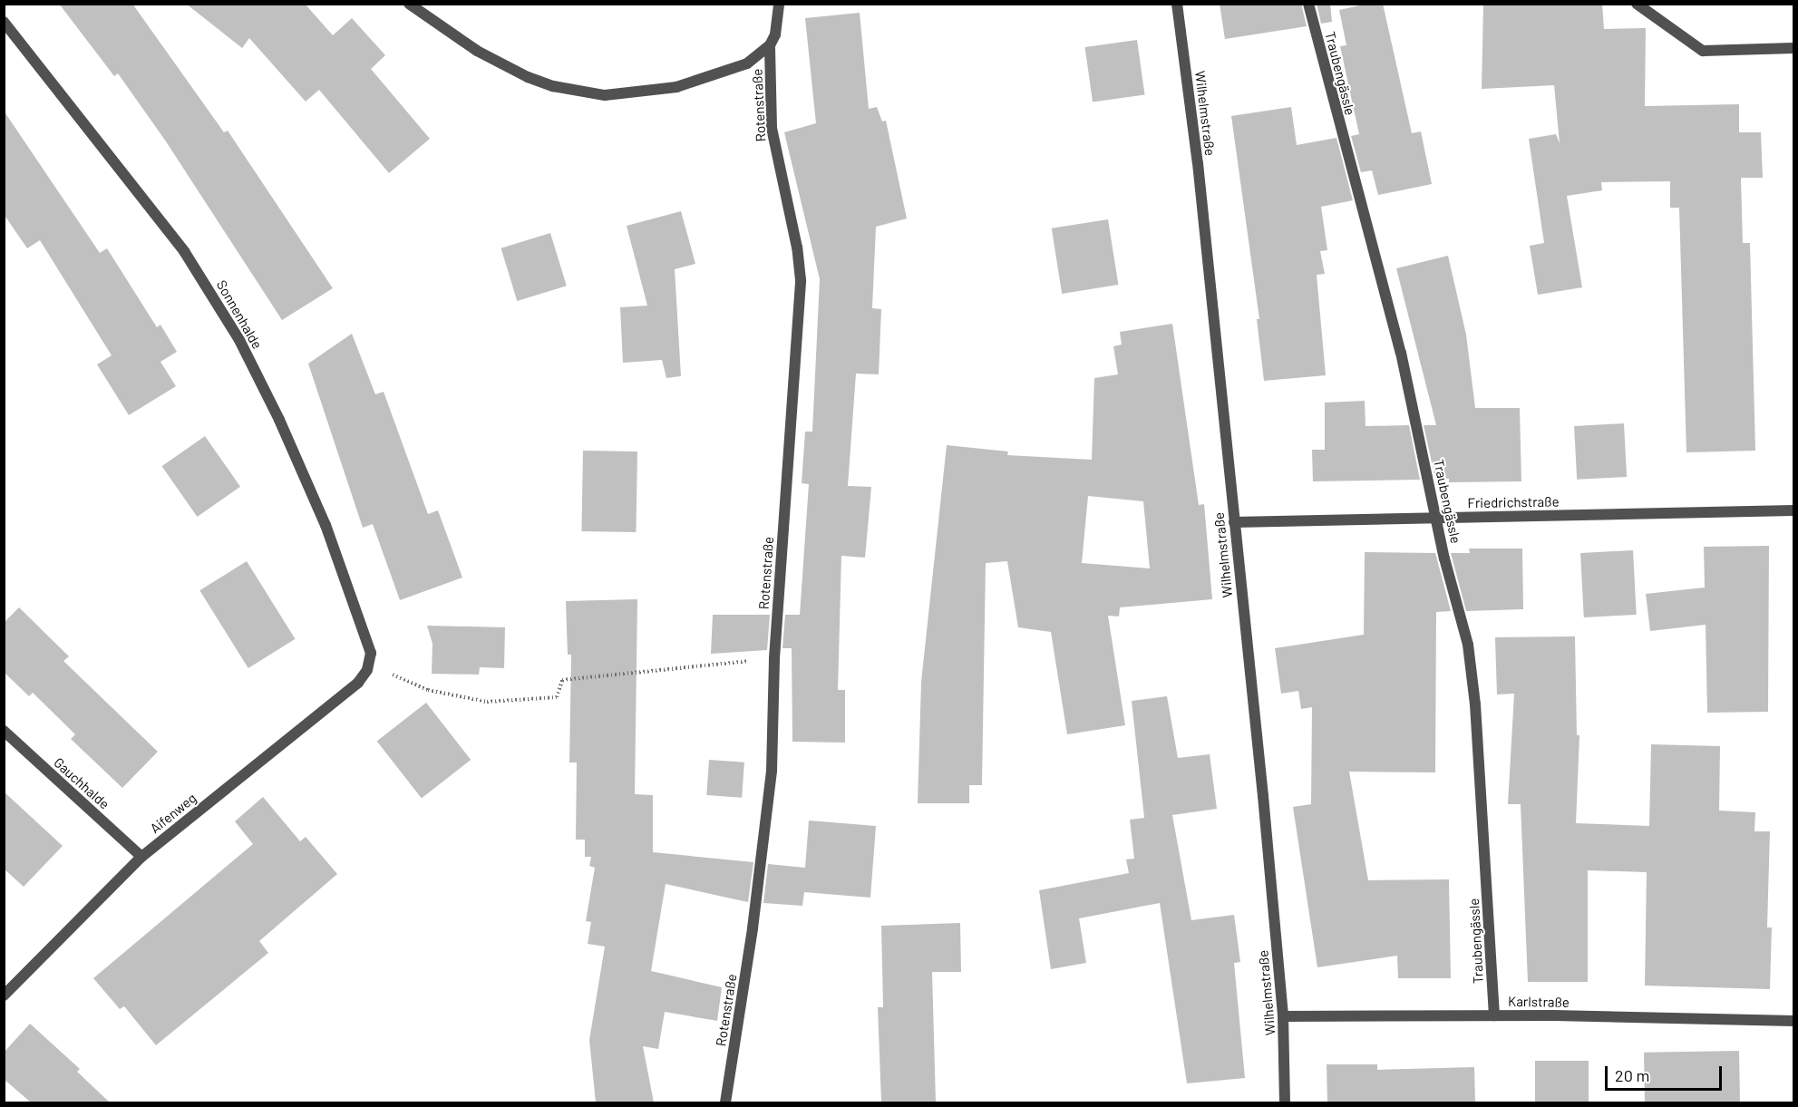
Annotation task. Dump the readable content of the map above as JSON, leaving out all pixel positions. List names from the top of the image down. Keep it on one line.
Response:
{"streets":{"street":["Traubengässle","Rotenstraße","Wilhelmstraße","Sonnenhalde","Friedrichstraße","Gauchhalde","Aifenweg","Karlstraße"]},"crossings":[["Traubengässle","Friedrichstraße"],["Traubengässle","Karlstraße"],["Wilhelmstraße","Friedrichstraße"],["Wilhelmstraße","Karlstraße"],["Sonnenhalde","Aifenweg"],["Gauchhalde","Aifenweg"]],"scale_bar":"20 m"}
